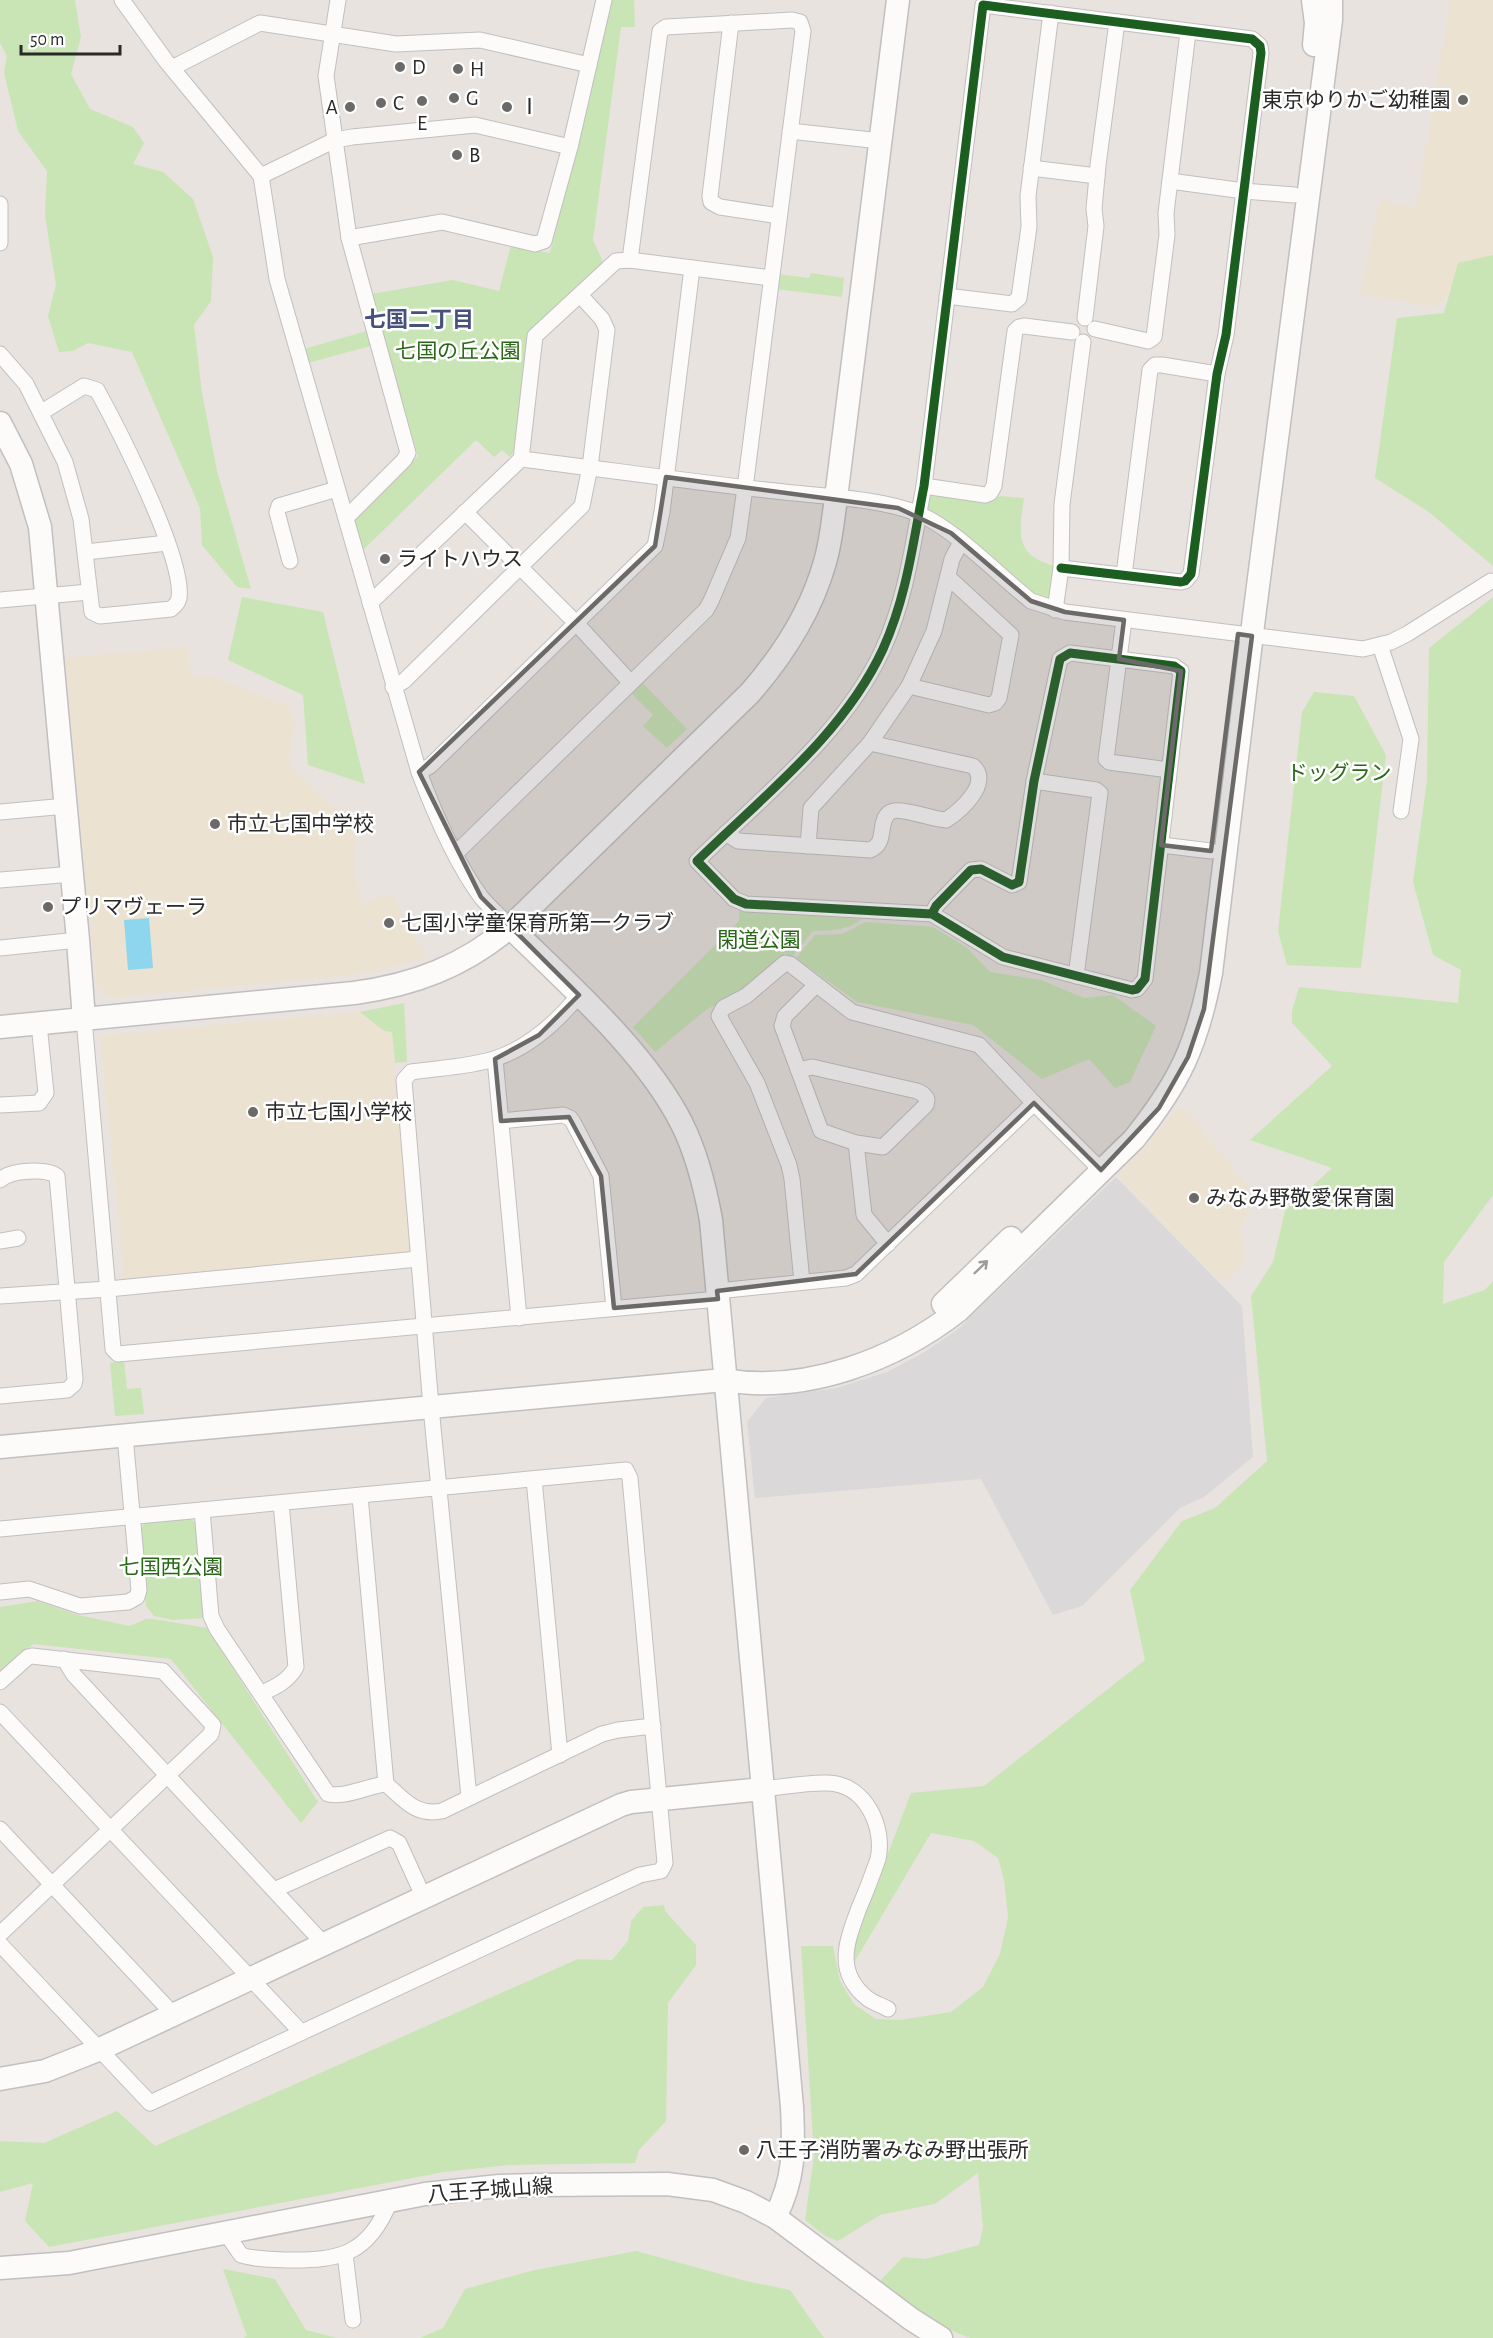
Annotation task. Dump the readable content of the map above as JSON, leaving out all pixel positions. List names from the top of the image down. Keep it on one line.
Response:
{"streets":{"street":["八王子城山線"]},"districts":["七国二丁目"],"parks":["七国の丘公園","ドッグラン","閑道公園","七国西公園"],"places":["D","H","G","東京ゆりかご幼稚園","E","C","A","Ⅰ","B","ライトハウス","市立七国中学校","プリマヴェーラ","七国小学童保育所第一クラブ","市立七国小学校","みなみ野敬愛保育園","八王子消防署みなみ野出張所"],"scale_bar":"50 m"}
